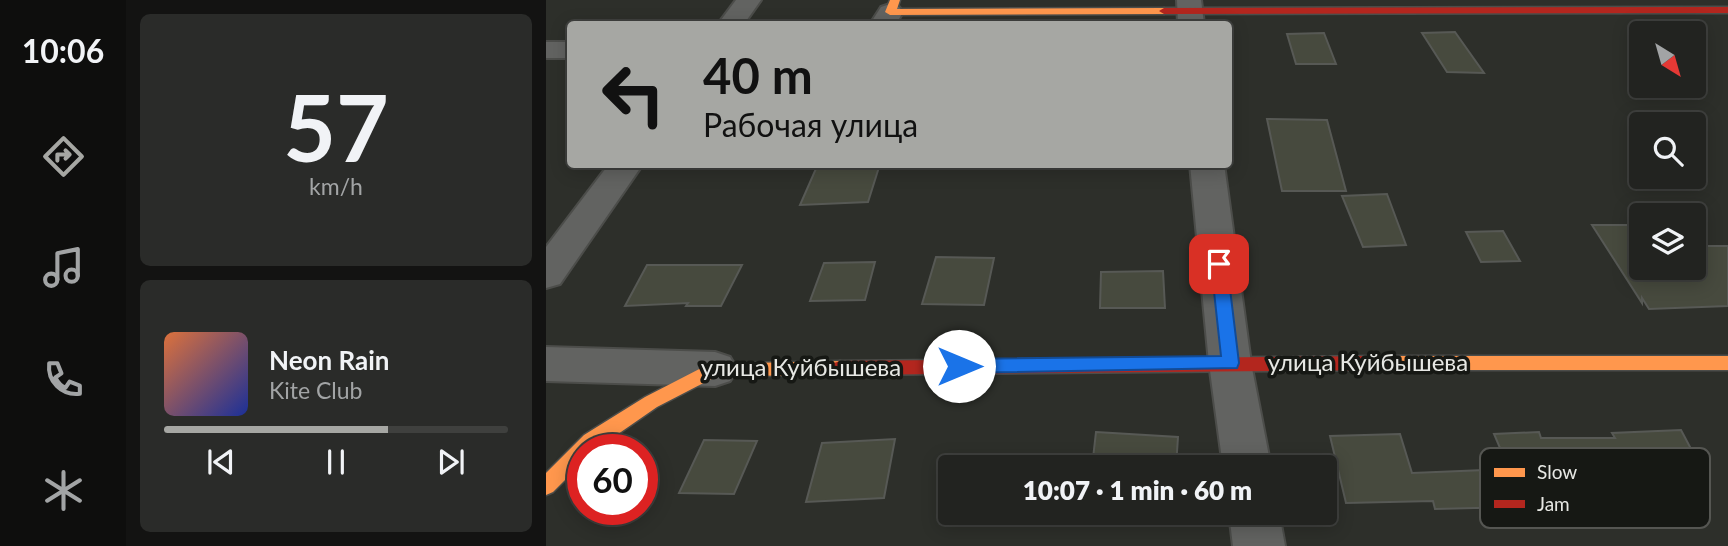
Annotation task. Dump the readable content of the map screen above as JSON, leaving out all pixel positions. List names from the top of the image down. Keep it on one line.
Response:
{"streets":{"street":["улица Куйбышева"]},"legend":["Slow","Jam"],"north":"bottom right","page":{"tabs":"10:06","tile":["57","km/h"],"turn":["40 m","Рабочая улица"],"song":["Neon Rain","Kite Club"],"limit":"60","trip":"10:07 · 1 min · 60 m"}}
